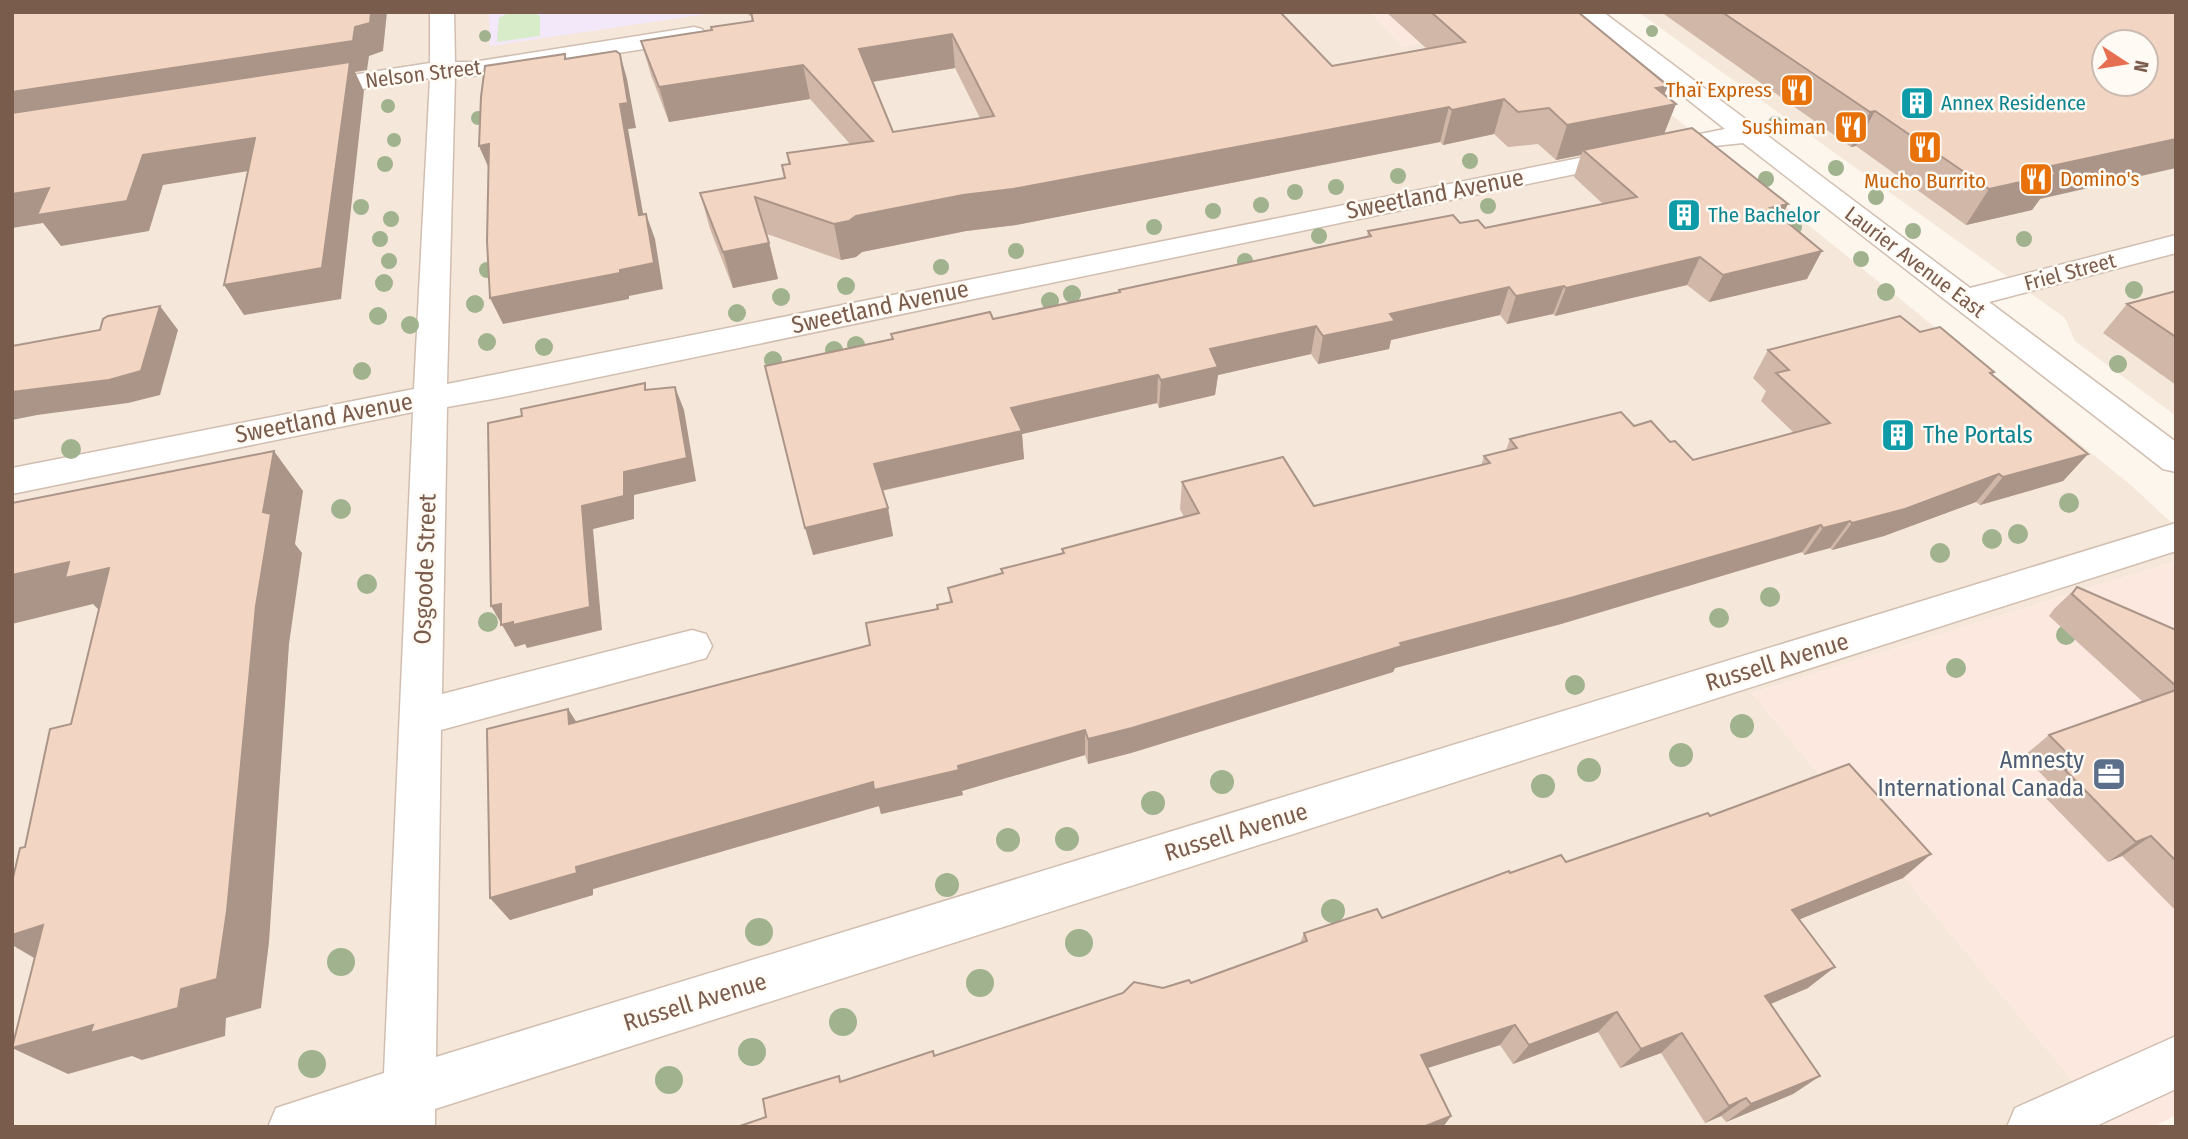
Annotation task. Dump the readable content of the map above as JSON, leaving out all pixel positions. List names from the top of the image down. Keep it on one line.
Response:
{"streets":{"street":["Nelson Street","Sweetland Avenue","Laurier Avenue East","Friel Street","Osgoode Street","Russell Avenue"]},"crossings":[["Nelson Street","Osgoode Street"],["Sweetland Avenue","Laurier Avenue East"],["Sweetland Avenue","Osgoode Street"],["Laurier Avenue East","Friel Street"],["Osgoode Street","Russell Avenue"]],"places":{"restaurant":["Thaï Express","Sushiman","Mucho Burrito","Domino's"],"building":["Annex Residence","The Bachelor","The Portals"],"office":["Amnesty International Canada"]},"north":"right"}
